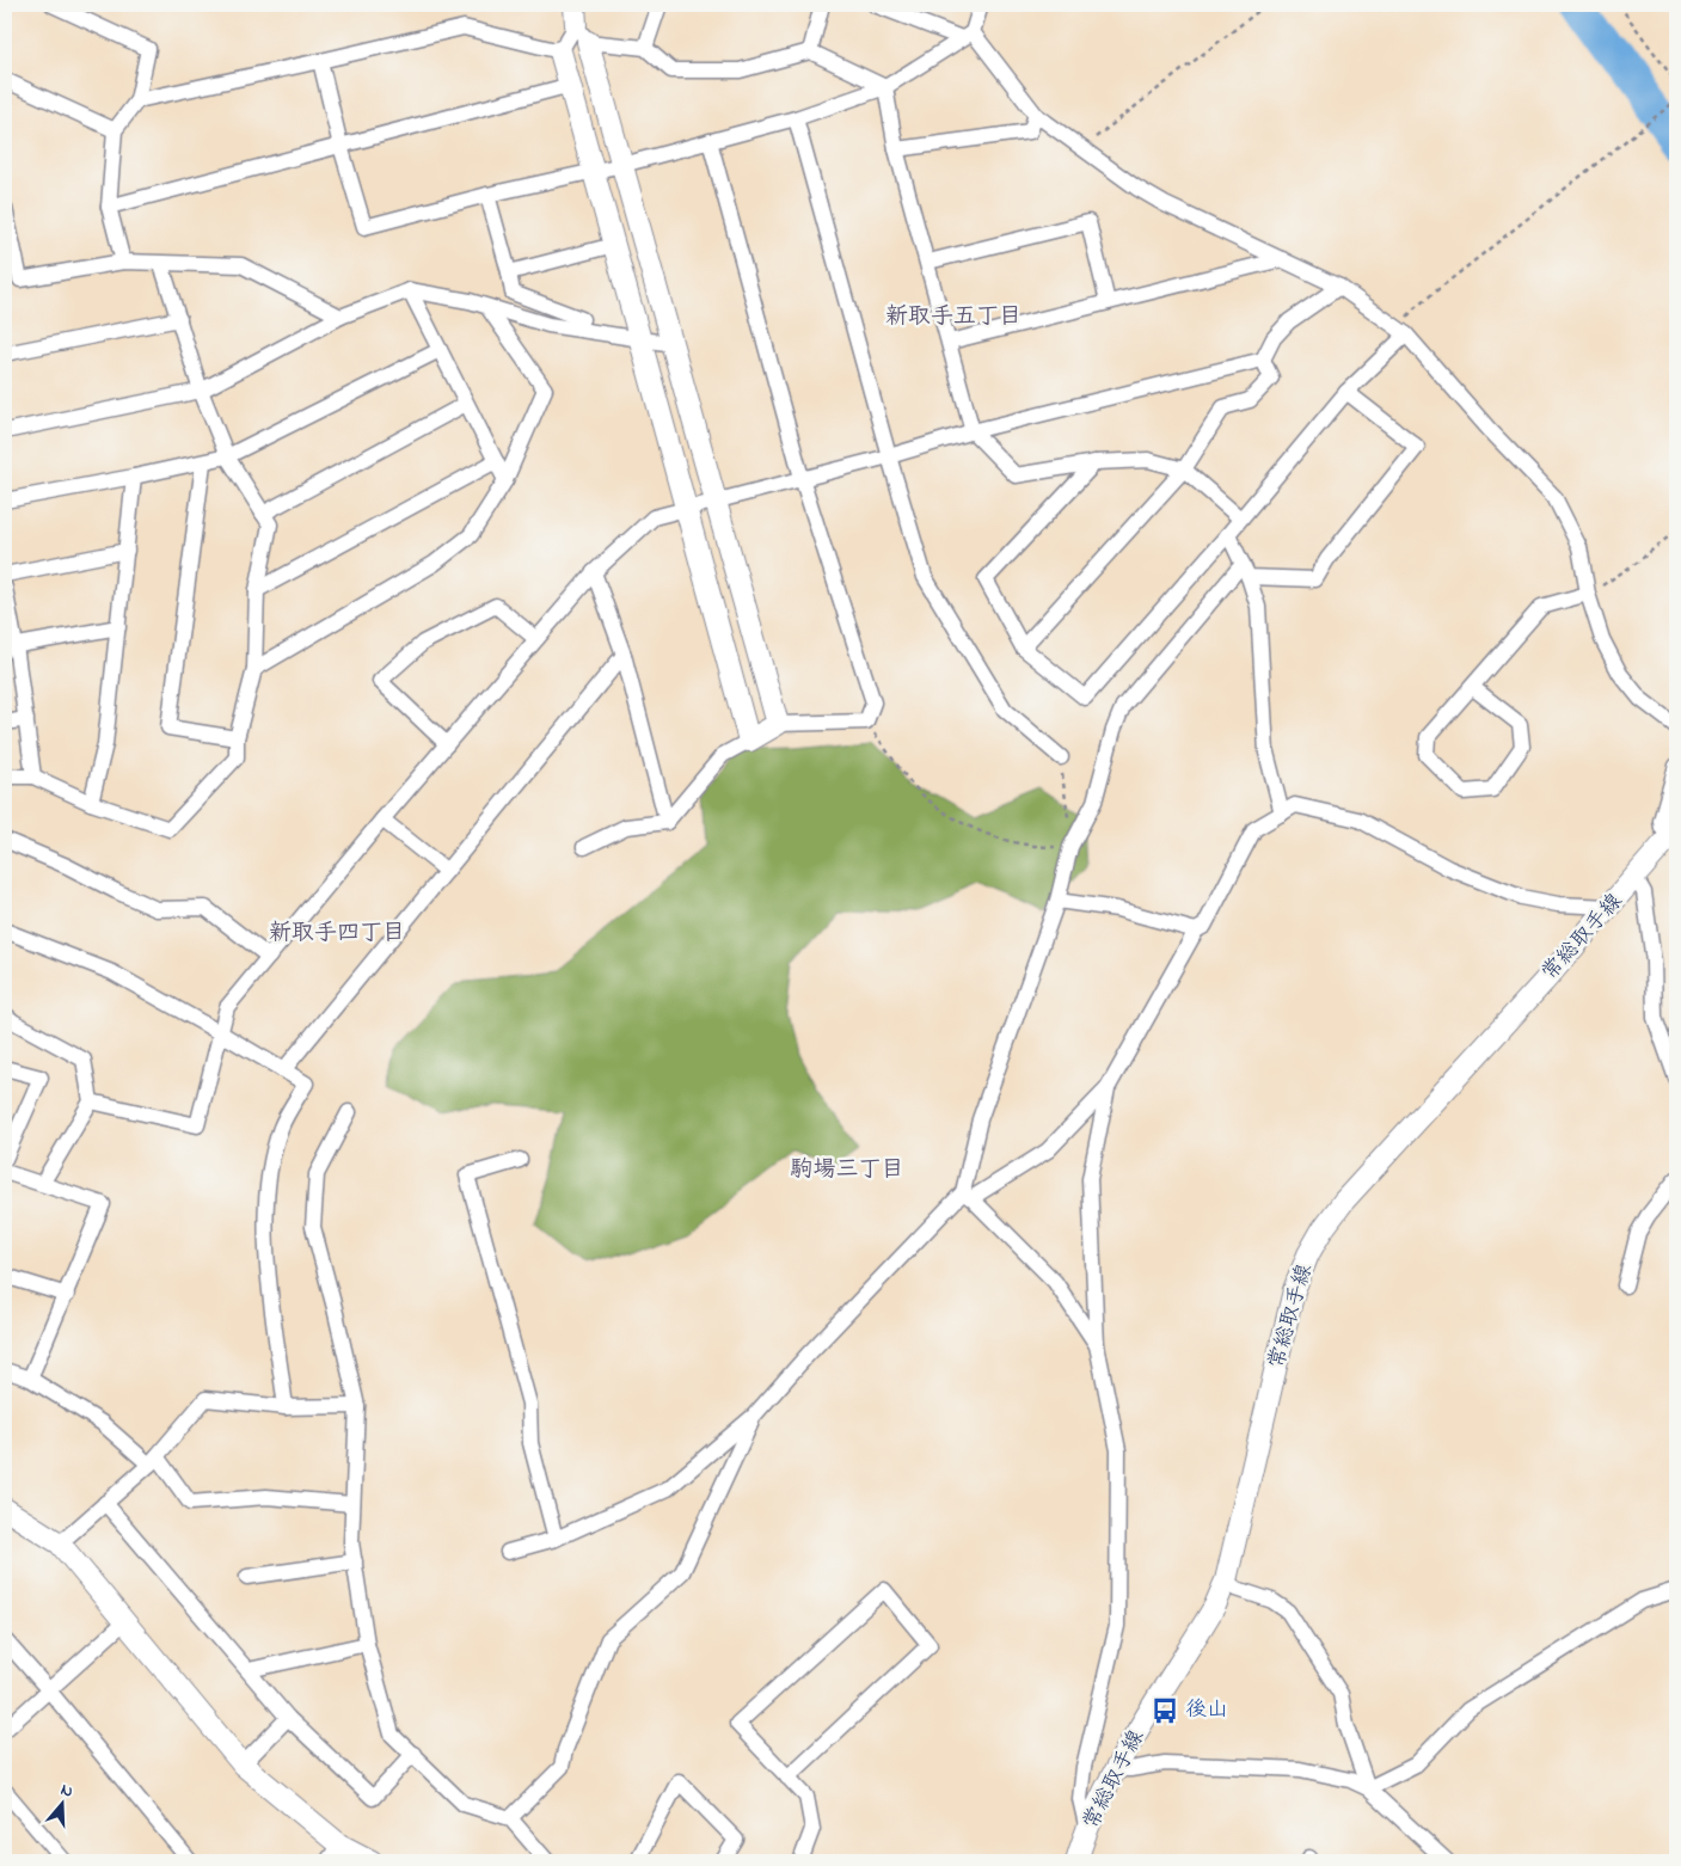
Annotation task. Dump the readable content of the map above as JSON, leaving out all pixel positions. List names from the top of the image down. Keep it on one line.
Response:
{"streets":{"street":["常総取手線"]},"districts":["新取手五丁目","新取手四丁目","駒場三丁目"],"places":{"bus stop":["後山"]},"north":"top"}
